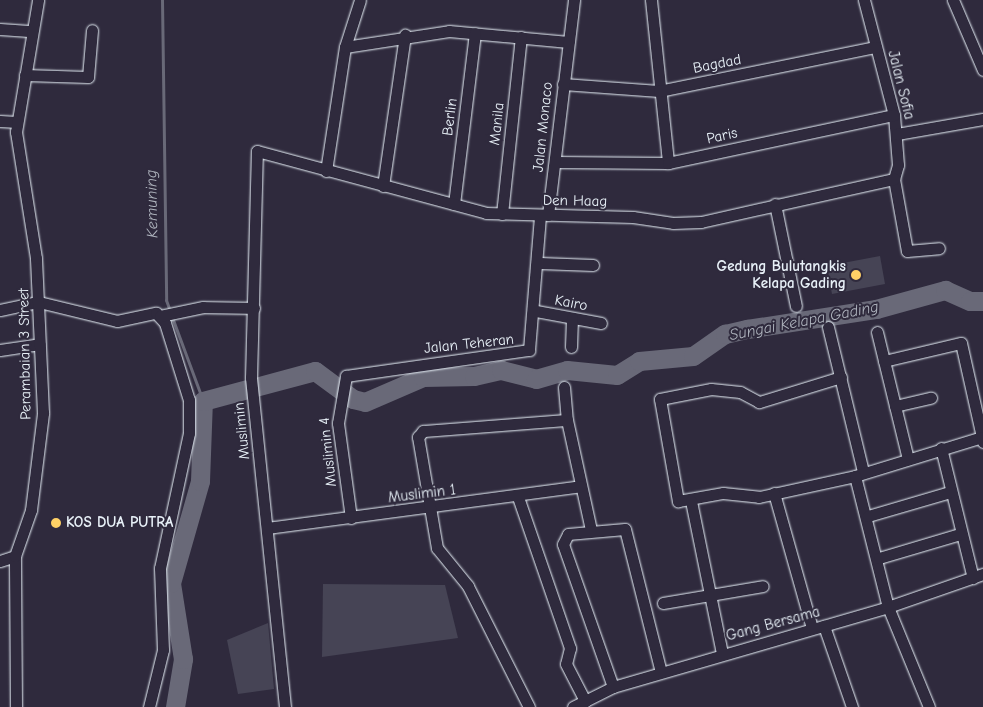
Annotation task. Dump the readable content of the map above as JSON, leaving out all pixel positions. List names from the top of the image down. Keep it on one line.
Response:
{"streets":{"street":["Bagdad","Jalan Sofia","Berlin","Manila","Jalan Monaco","Paris","Den Haag","Kairo","Jalan Teheran","Perambaian 3 Street","Muslimin","Muslimin 4","Muslimin 1","Gang Bersama"]},"crossings":[["Bagdad","Jalan Sofia"],["Bagdad","Jalan Monaco"],["Jalan Sofia","Paris"],["Jalan Sofia","Den Haag"],["Berlin","Den Haag"],["Manila","Den Haag"],["Jalan Monaco","Paris"],["Jalan Monaco","Den Haag"],["Jalan Monaco","Jalan Teheran"],["Den Haag","Jalan Teheran"],["Den Haag","Muslimin"],["Kairo","Jalan Teheran"],["Jalan Teheran","Muslimin 4"],["Muslimin","Muslimin 1"],["Muslimin 4","Muslimin 1"]],"water":["Kemuning","Sungai Kelapa Gading"],"places":["Gedung Bulutangkis Kelapa Gading","KOS DUA PUTRA"]}
